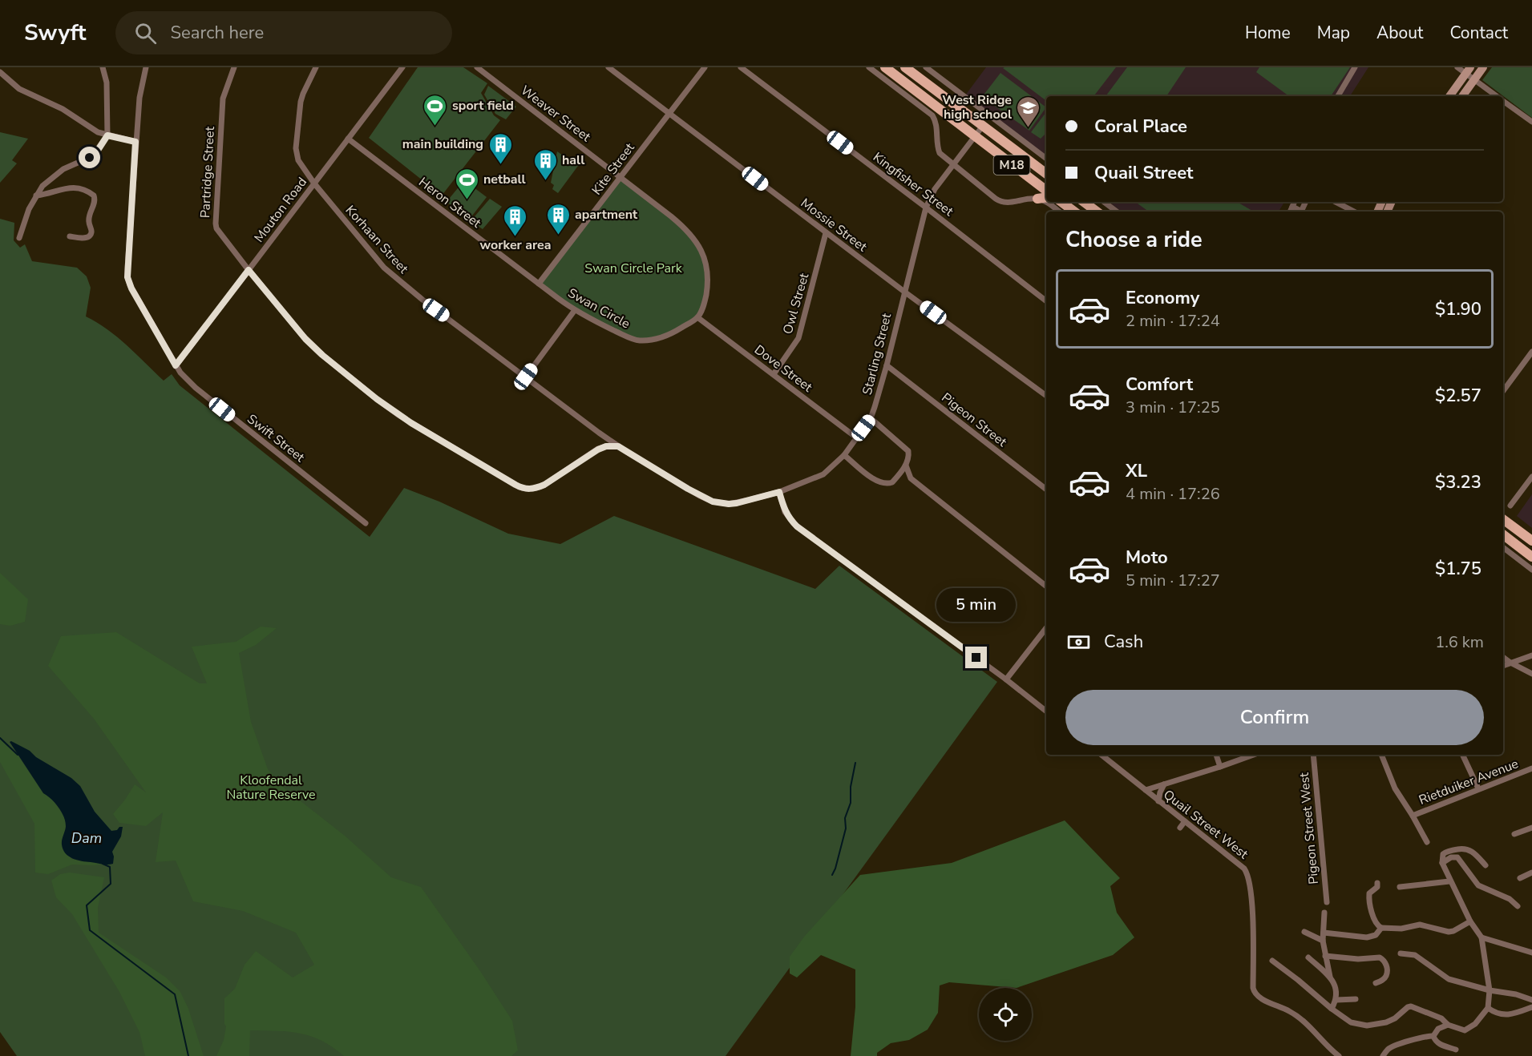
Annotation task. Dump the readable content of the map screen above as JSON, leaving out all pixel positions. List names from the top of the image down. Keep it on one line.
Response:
{"streets":{"main road":["M18"],"street":["Weaver Street","Kite Street","Partridge Street","Kingfisher Street","Heron Street","Mouton Road","Mossie Street","Korhaan Street","Owl Street","Swan Circle","Starling Street","Dove Street","Pigeon Street","Swift Street","Rietduiker Avenue","Quail Street West","Pigeon Street West"]},"crossings":[["Weaver Street","Kite Street"],["Weaver Street","Heron Street"],["Weaver Street","Swan Circle"],["Weaver Street","Dove Street"],["M18","Starling Street"],["Kite Street","Heron Street"],["Kite Street","Mossie Street"],["Kite Street","Swan Circle"],["Kite Street","Dove Street"],["Partridge Street","Mouton Road"],["Kingfisher Street","Starling Street"],["Heron Street","Mouton Road"],["Heron Street","Swan Circle"],["Heron Street","Dove Street"],["Mouton Road","Korhaan Street"],["Mouton Road","Swift Street"],["Mossie Street","Owl Street"],["Mossie Street","Starling Street"],["Korhaan Street","Starling Street"],["Owl Street","Dove Street"],["Swan Circle","Dove Street"],["Starling Street","Dove Street"],["Starling Street","Pigeon Street"]],"water":["Dam"],"parks":["Swan Circle Park","Kloofendal Nature Reserve"],"places":{"sports":["sport field","netball"],"school or university":["West Ridge high school"],"building":["main building","hall","apartment","worker area"]},"page":{"header":"Swyft","search":"Search here","nav":["Home","Map","About","Contact"],"banner":["Coral Place","Quail Street"],"heading":"Choose a ride","list":[{"name":"Economy","note":"2 min · 17:24","value":"$1.90"},{"name":"Comfort","note":"3 min · 17:25","value":"$2.57"},{"name":"XL","note":"4 min · 17:26","value":"$3.23"},{"name":"Moto","note":"5 min · 17:27","value":"$1.75"}],"bubble":"5 min","pay":["Cash","1.6 km"],"buttons":"Confirm"}}
